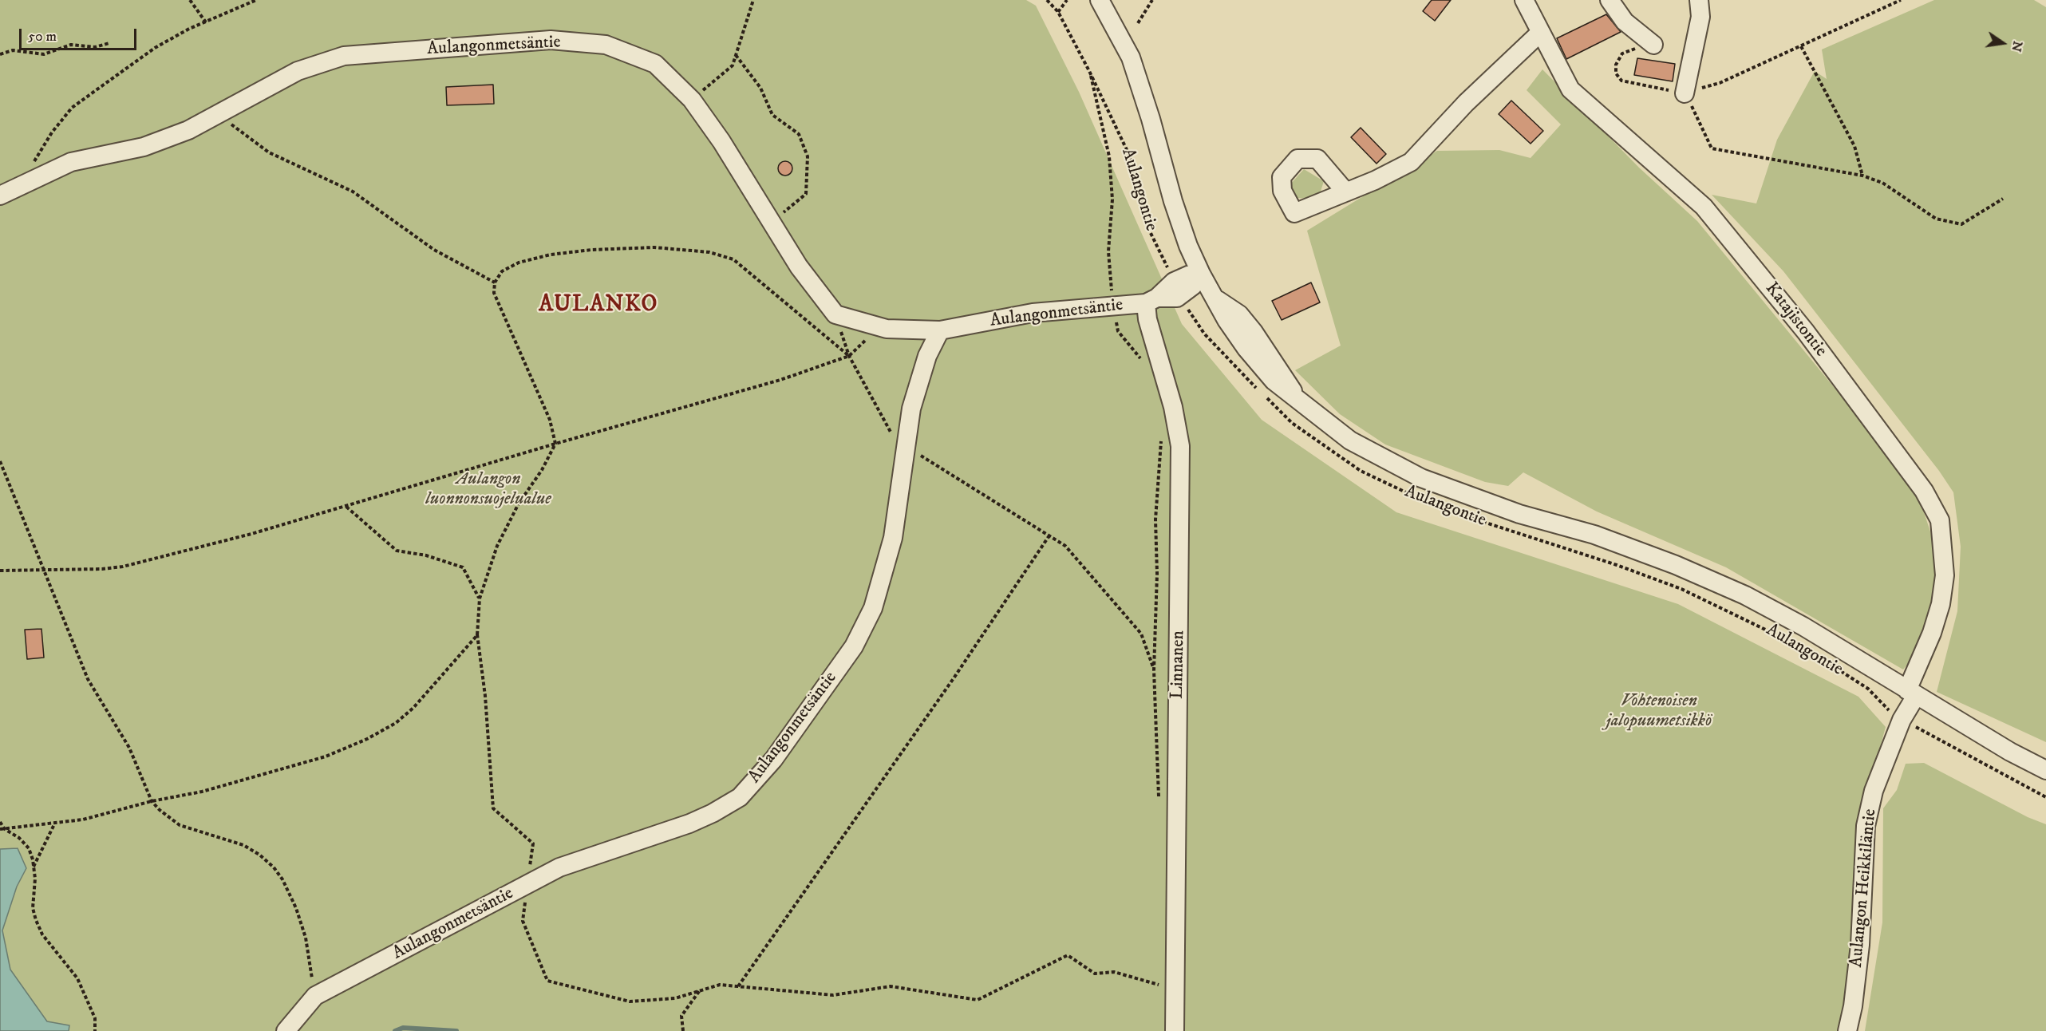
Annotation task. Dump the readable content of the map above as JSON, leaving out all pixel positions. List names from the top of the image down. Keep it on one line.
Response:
{"streets":{"street":["Aulangonmetsäntie","Aulangontie","Katajistontie","Linnanen","Aulangon Heikkiläntie"]},"crossings":[["Aulangonmetsäntie","Aulangontie"],["Aulangonmetsäntie","Linnanen"],["Aulangontie","Katajistontie"],["Aulangontie","Aulangon Heikkiläntie"],["Katajistontie","Aulangon Heikkiläntie"]],"districts":["AULANKO"],"parks":["Aulangon luonnonsuojelualue","Vohtenoisen jalopuumetsikkö"],"scale_bar":"50 m","north":"right"}
